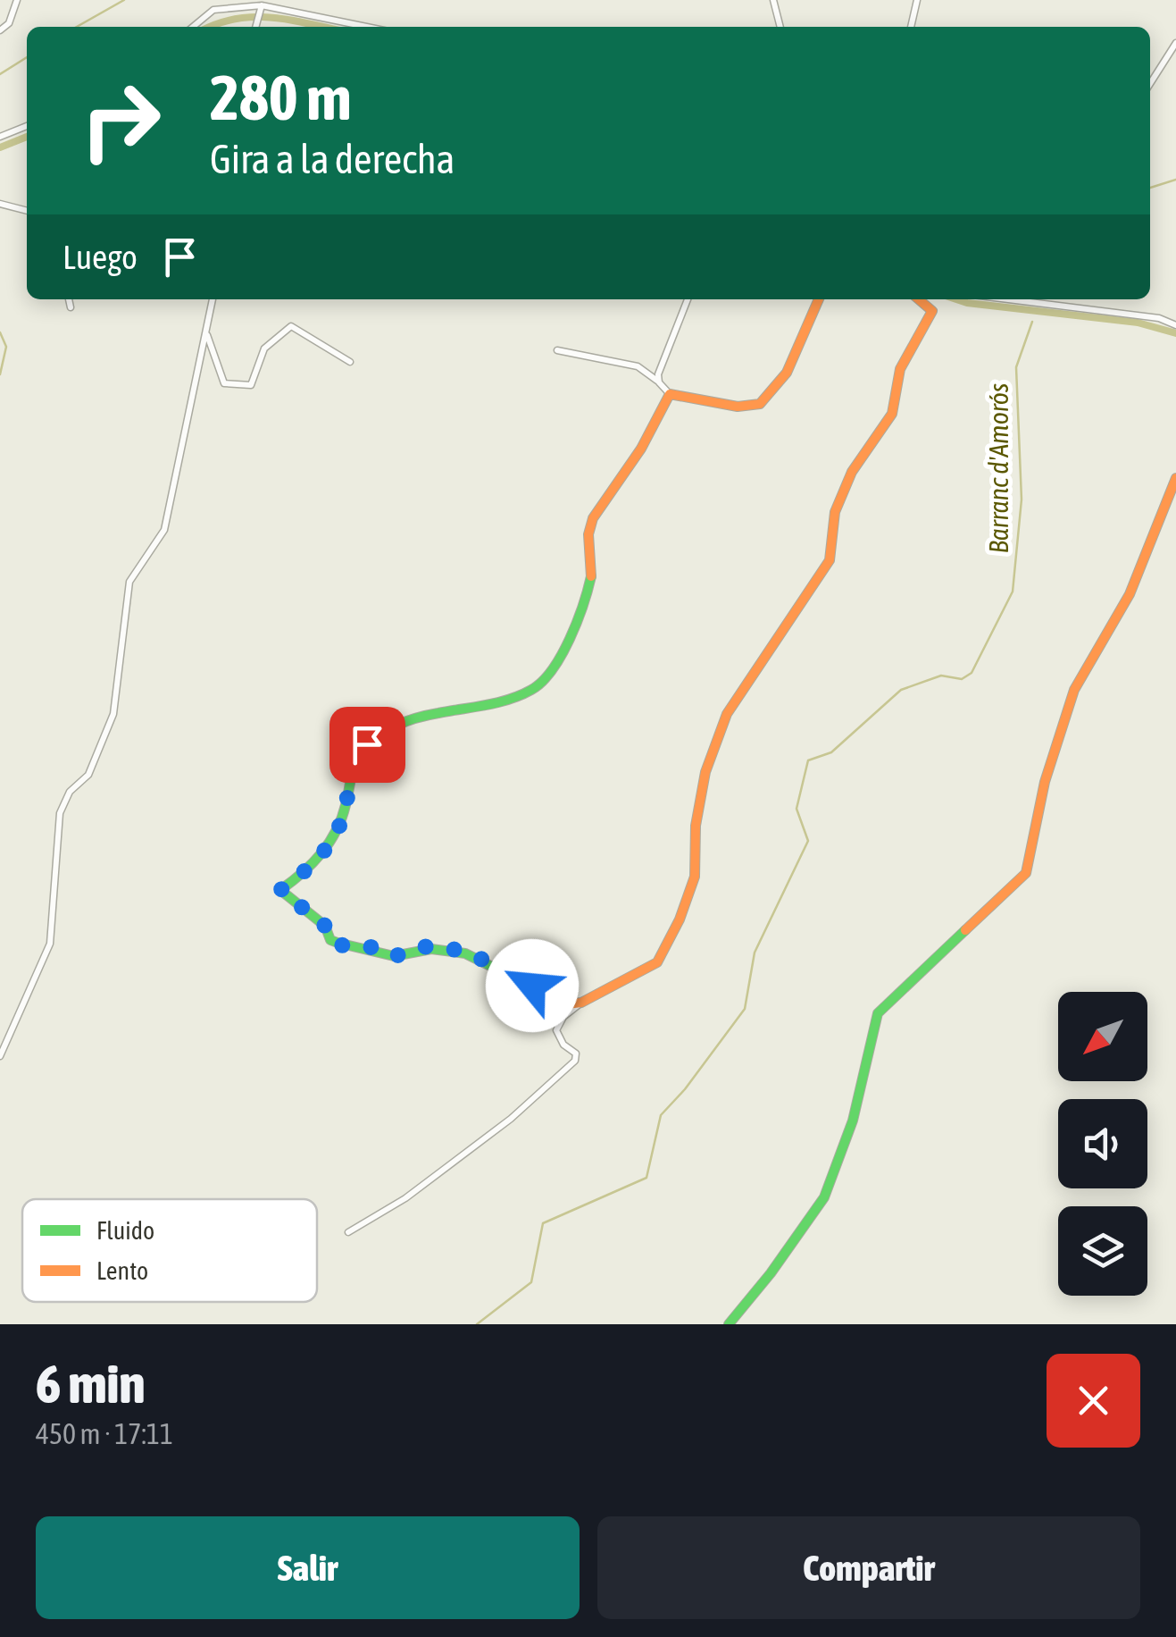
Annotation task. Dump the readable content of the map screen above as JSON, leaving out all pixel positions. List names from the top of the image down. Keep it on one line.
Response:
{"water":["Barranc d'Amorós"],"legend":["Fluido","Lento"],"north":"bottom left","page":{"turn":["280 m","Gira a la derecha"],"then":"Luego","heading":["6 min","450 m · 17:11"],"buttons":["Salir","Compartir"]}}
